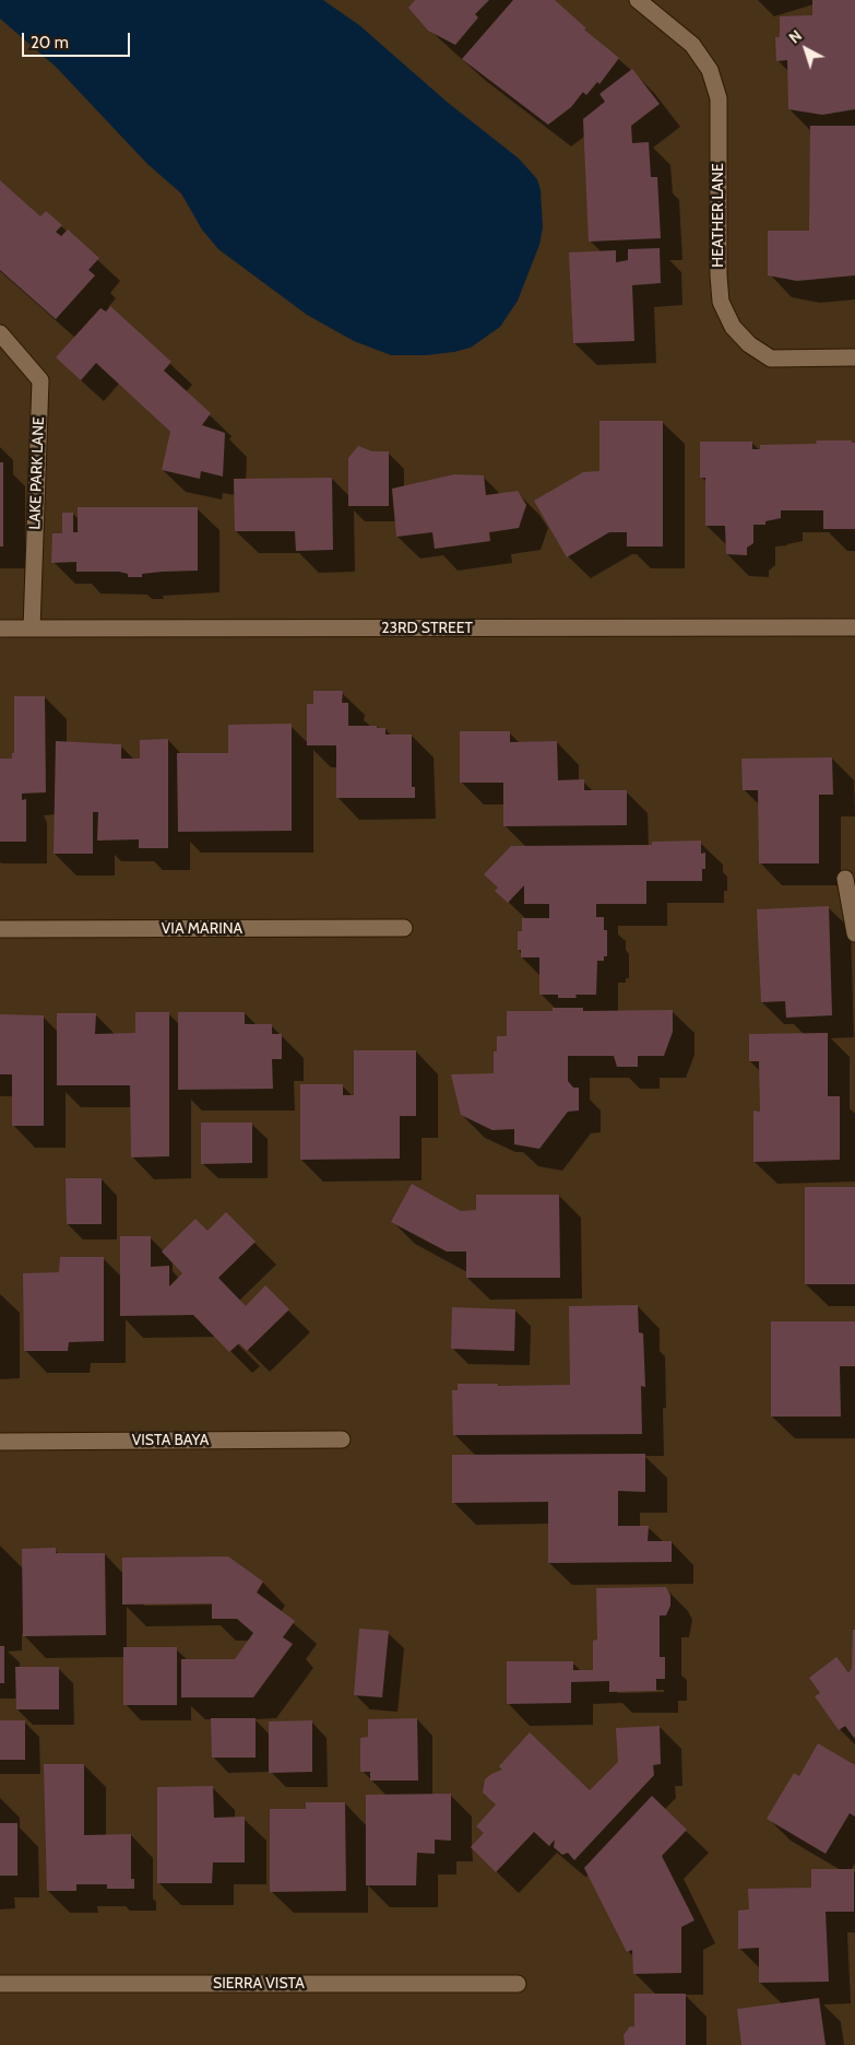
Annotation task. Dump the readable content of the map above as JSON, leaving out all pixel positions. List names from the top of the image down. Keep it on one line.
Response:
{"streets":{"street":["HEATHER LANE","LAKE PARK LANE","23RD STREET","VIA MARINA","VISTA BAYA","SIERRA VISTA"]},"crossings":[["LAKE PARK LANE","23RD STREET"]],"scale_bar":"20 m","north":"top left"}
